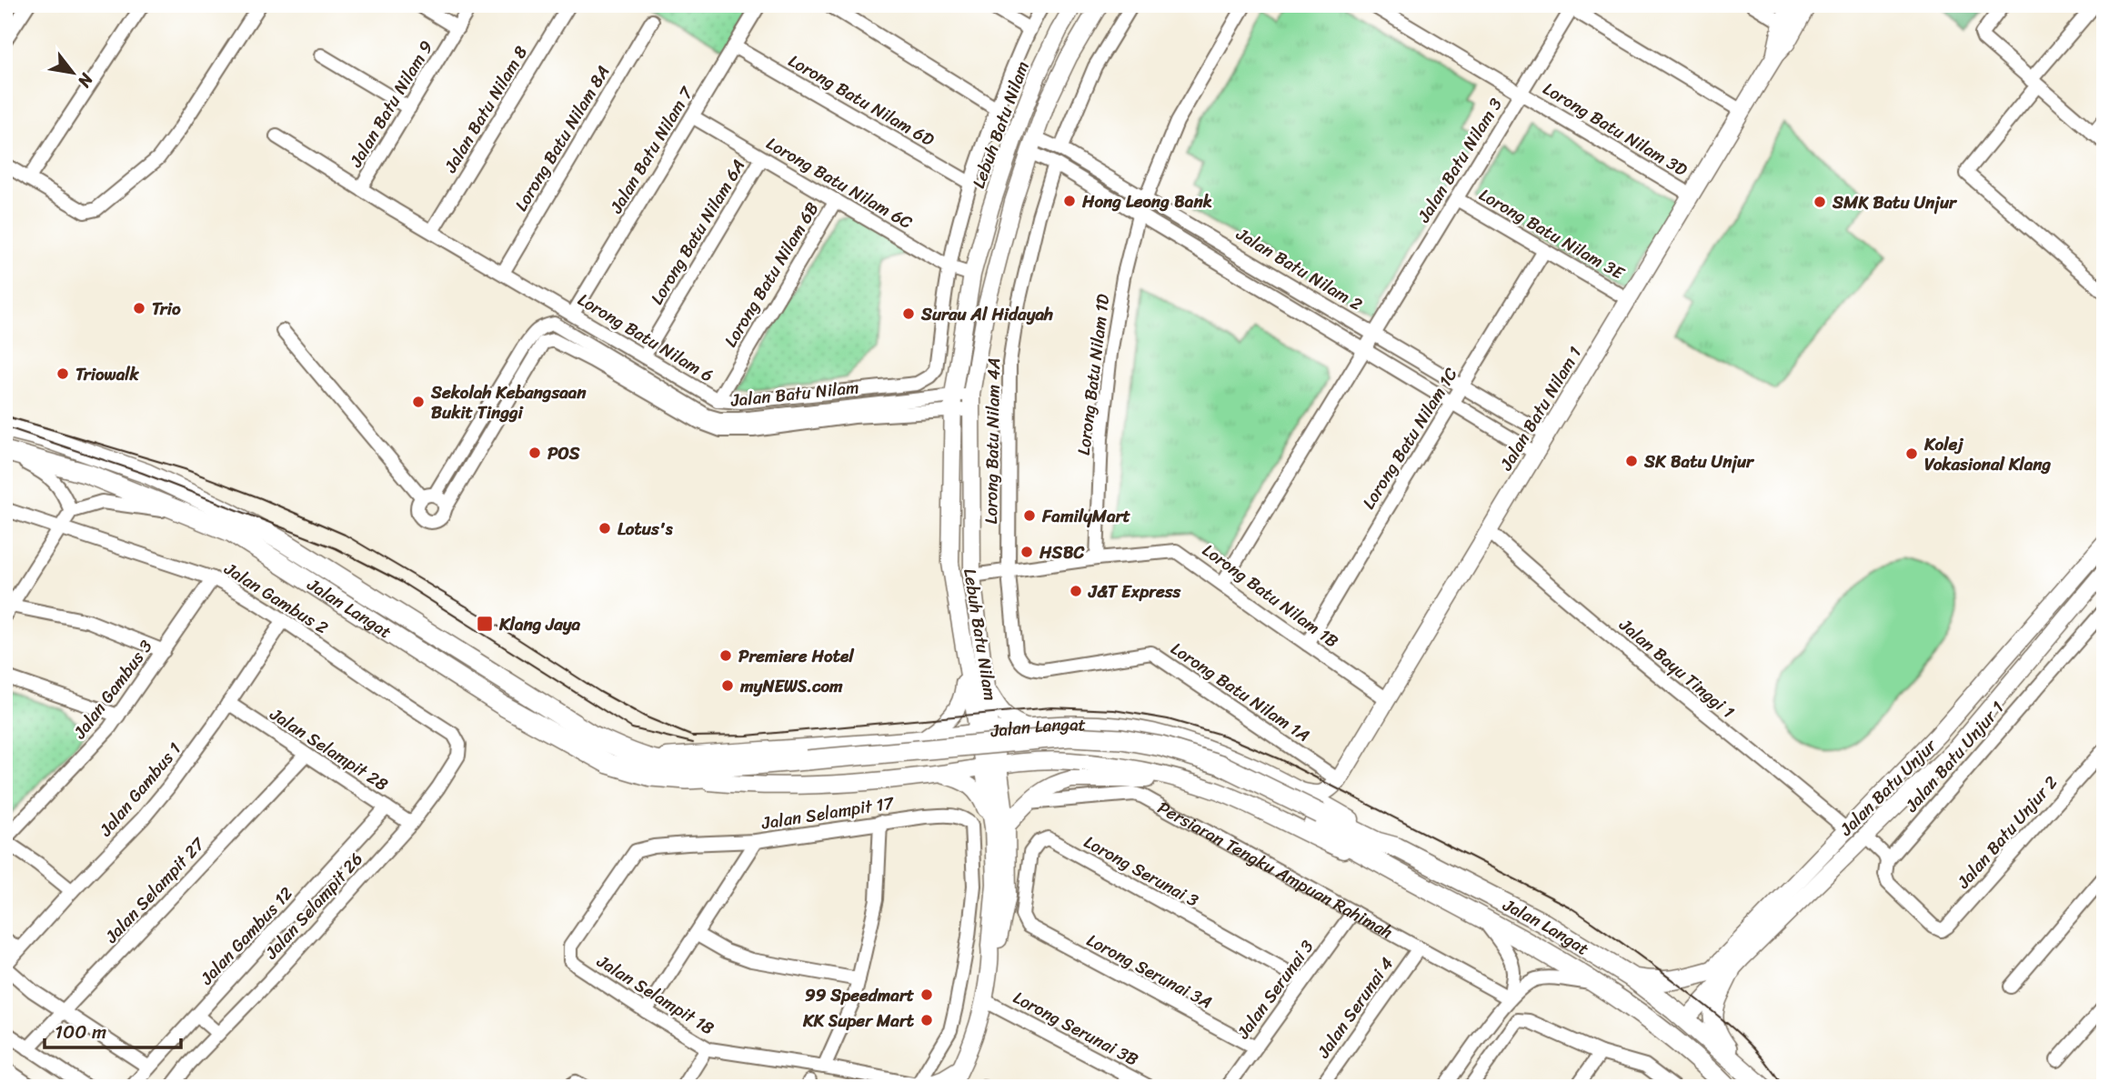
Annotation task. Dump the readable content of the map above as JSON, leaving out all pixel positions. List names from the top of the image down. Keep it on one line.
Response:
{"streets":{"highway":["Jalan Langat"],"main road":["Lebuh Batu Nilam","Jalan Batu Nilam 1","Jalan Batu Unjur"],"street":["Lorong Batu Nilam 6D","Jalan Batu Nilam 9","Jalan Batu Nilam 8","Lorong Batu Nilam 3D","Lorong Batu Nilam 8A","Jalan Batu Nilam 7","Jalan Batu Nilam 3","Lorong Batu Nilam 6C","Lorong Batu Nilam 6A","Lorong Batu Nilam 3E","Jalan Batu Nilam 2","Lorong Batu Nilam 6B","Lorong Batu Nilam 6","Lorong Batu Nilam 1D","Jalan Batu Nilam","Lorong Batu Nilam 1C","Lorong Batu Nilam 4A","Lorong Batu Nilam 1B","Jalan Gambus 2","Jalan Bayu Tinggi 1","Jalan Gambus 3","Lorong Batu Nilam 1A","Jalan Selampit 28","Jalan Batu Unjur 1","Jalan Gambus 1","Jalan Selampit 17","Jalan Batu Unjur 2","Persiaran Tengku Ampuan Rahimah","Lorong Serunai 3","Jalan Selampit 27","Jalan Selampit 26","Jalan Gambus 12","Lorong Serunai 3A","Jalan Serunai 3","Jalan Selampit 18","Jalan Serunai 4","Lorong Serunai 3B"]},"crossings":[["Lorong Batu Nilam 6D","Jalan Batu Nilam 7"],["Lorong Batu Nilam 6D","Lorong Batu Nilam 6"],["Jalan Batu Nilam 9","Lorong Batu Nilam 6"],["Jalan Batu Nilam 8","Lorong Batu Nilam 6"],["Lebuh Batu Nilam","Lorong Batu Nilam 6C"],["Lebuh Batu Nilam","Jalan Batu Nilam 2"],["Lebuh Batu Nilam","Jalan Batu Nilam"],["Lebuh Batu Nilam","Lorong Batu Nilam 1B"],["Lebuh Batu Nilam","Jalan Langat"],["Lorong Batu Nilam 3D","Jalan Batu Nilam 3"],["Lorong Batu Nilam 3D","Jalan Batu Nilam 1"],["Lorong Batu Nilam 8A","Lorong Batu Nilam 6"],["Jalan Batu Nilam 7","Lorong Batu Nilam 6C"],["Jalan Batu Nilam 7","Lorong Batu Nilam 6"],["Jalan Batu Nilam 3","Lorong Batu Nilam 3E"],["Jalan Batu Nilam 3","Jalan Batu Nilam 2"],["Lorong Batu Nilam 6C","Lorong Batu Nilam 6A"],["Lorong Batu Nilam 6C","Lorong Batu Nilam 6B"],["Lorong Batu Nilam 6C","Lorong Batu Nilam 6"],["Lorong Batu Nilam 6A","Lorong Batu Nilam 6"],["Lorong Batu Nilam 3E","Jalan Batu Nilam 1"],["Lorong Batu Nilam 3E","Lorong Batu Nilam 1C"],["Jalan Batu Nilam 2","Lorong Batu Nilam 1D"],["Jalan Batu Nilam 2","Jalan Batu Nilam 1"],["Jalan Batu Nilam 2","Lorong Batu Nilam 1C"],["Lorong Batu Nilam 6B","Lorong Batu Nilam 6"],["Lorong Batu Nilam 1D","Lorong Batu Nilam 1B"],["Jalan Batu Nilam 1","Lorong Batu Nilam 1B"],["Jalan Batu Nilam 1","Jalan Bayu Tinggi 1"],["Jalan Batu Nilam 1","Lorong Batu Nilam 1A"],["Lorong Batu Nilam 1C","Lorong Batu Nilam 1B"],["Lorong Batu Nilam 4A","Lorong Batu Nilam 1B"],["Lorong Batu Nilam 4A","Lorong Batu Nilam 1A"],["Lorong Batu Nilam 1B","Lorong Batu Nilam 1A"],["Jalan Gambus 2","Jalan Gambus 3"],["Jalan Gambus 2","Jalan Gambus 1"],["Jalan Gambus 2","Jalan Selampit 26"],["Jalan Langat","Jalan Batu Unjur"],["Jalan Bayu Tinggi 1","Jalan Batu Unjur"],["Jalan Selampit 28","Jalan Gambus 1"],["Jalan Selampit 28","Jalan Selampit 27"],["Jalan Selampit 28","Jalan Selampit 26"],["Jalan Selampit 28","Jalan Gambus 12"],["Jalan Batu Unjur 1","Jalan Batu Unjur 2"],["Jalan Selampit 17","Jalan Selampit 18"],["Persiaran Tengku Ampuan Rahimah","Jalan Serunai 3"],["Persiaran Tengku Ampuan Rahimah","Jalan Serunai 4"],["Lorong Serunai 3","Lorong Serunai 3A"],["Lorong Serunai 3","Jalan Serunai 3"],["Lorong Serunai 3A","Jalan Serunai 3"]],"places":{"other":["Hong Leong Bank","SMK Batu Unjur","Trio","Surau Al Hidayah","Triowalk","Sekolah Kebangsaan Bukit Tinggi","POS","Kolej Vokasional Klang","SK Batu Unjur","FamilyMart","Lotus's","HSBC","J&T Express","Premiere Hotel","myNEWS.com","99 Speedmart","KK Super Mart"],"transit":["Klang Jaya"]},"scale_bar":"100 m","north":"bottom right"}
